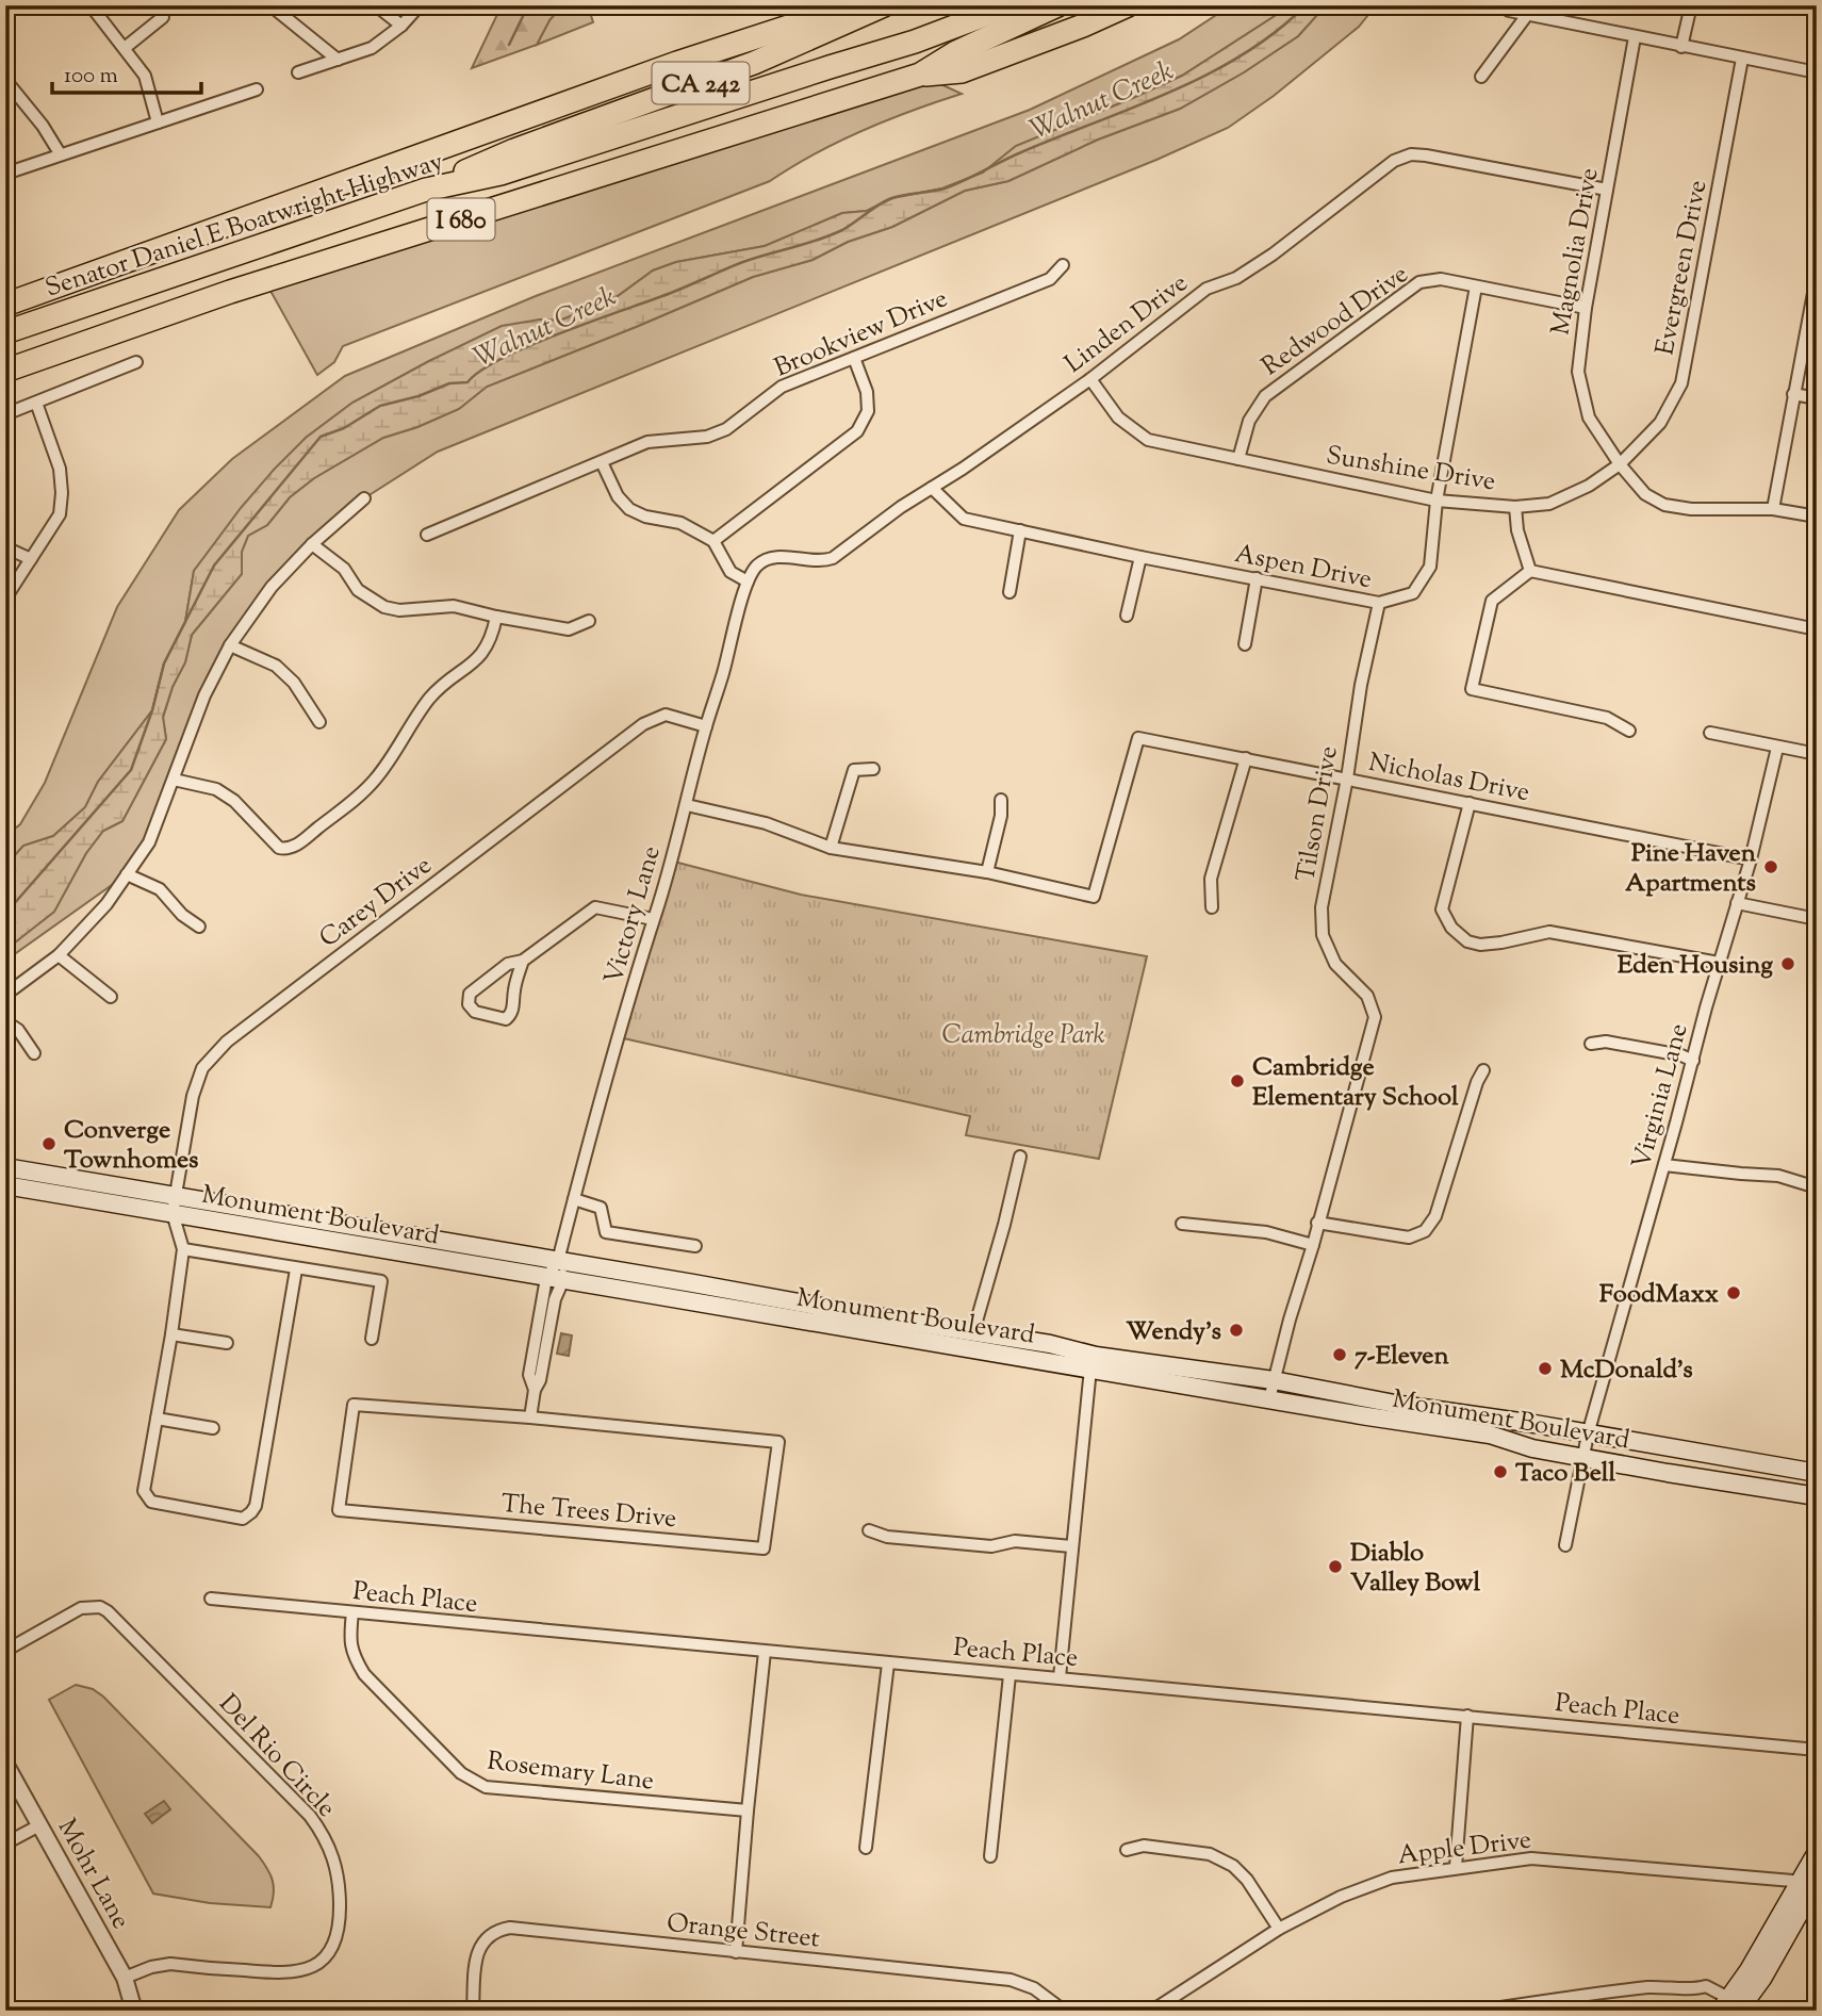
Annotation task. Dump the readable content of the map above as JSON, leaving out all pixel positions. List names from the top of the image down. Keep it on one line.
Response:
{"streets":{"highway":["CA 242","I 680","Senator Daniel E Boatwright Highway"],"main road":["Monument Boulevard"],"street":["Magnolia Drive","Evergreen Drive","Redwood Drive","Linden Drive","Brookview Drive","Sunshine Drive","Aspen Drive","Nicholas Drive","Tilson Drive","Carey Drive","Victory Lane","Virginia Lane","The Trees Drive","Peach Place","Del Rio Circle","Rosemary Lane","Apple Drive","Mohr Lane","Orange Street"]},"crossings":[["CA 242","Senator Daniel E Boatwright Highway"],["I 680","Senator Daniel E Boatwright Highway"],["Magnolia Drive","Evergreen Drive"],["Magnolia Drive","Redwood Drive"],["Magnolia Drive","Linden Drive"],["Magnolia Drive","Sunshine Drive"],["Evergreen Drive","Sunshine Drive"],["Redwood Drive","Sunshine Drive"],["Redwood Drive","Aspen Drive"],["Linden Drive","Sunshine Drive"],["Linden Drive","Aspen Drive"],["Linden Drive","Victory Lane"],["Sunshine Drive","Aspen Drive"],["Aspen Drive","Tilson Drive"],["Nicholas Drive","Tilson Drive"],["Nicholas Drive","Virginia Lane"],["Carey Drive","Victory Lane"],["Carey Drive","Monument Boulevard"],["Victory Lane","Monument Boulevard"],["Virginia Lane","Monument Boulevard"],["Peach Place","Rosemary Lane"],["Del Rio Circle","Mohr Lane"]],"water":["Walnut Creek"],"parks":["Cambridge Park"],"places":["Pine Haven Apartments","Eden Housing","Cambridge Elementary School","Converge Townhomes","FoodMaxx","Wendy's","7-Eleven","McDonald's","Taco Bell","Diablo Valley Bowl"],"scale_bar":"100 m"}
